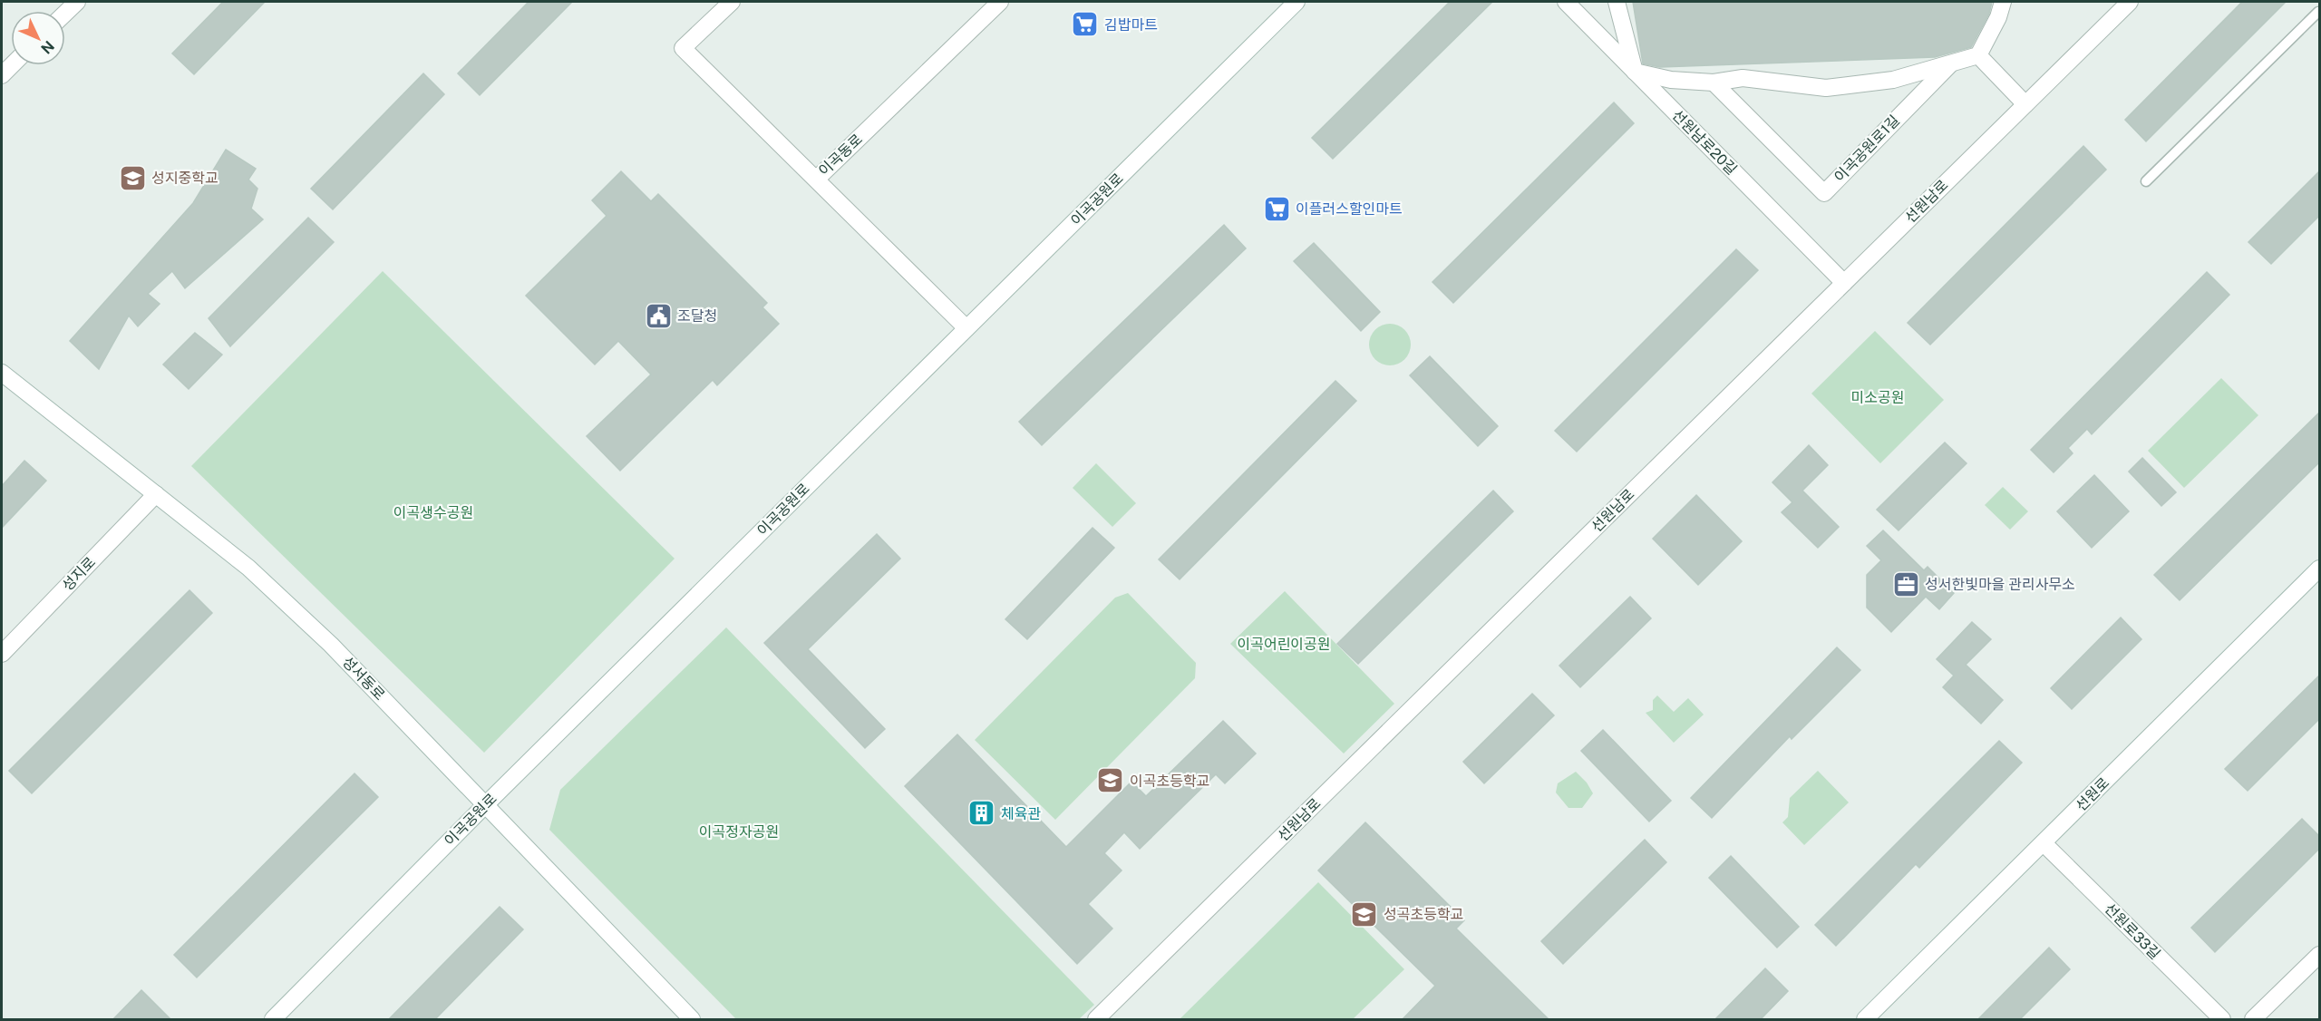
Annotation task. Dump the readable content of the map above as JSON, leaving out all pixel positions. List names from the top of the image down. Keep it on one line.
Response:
{"streets":{"street":["선원남로20길","이곡공원로1길","이곡동로","이곡공원로","선원남로","성지로","성서동로","선원로","선원로33길"]},"crossings":[["선원남로20길","이곡공원로1길"],["선원남로20길","선원남로"],["이곡공원로","성서동로"],["성지로","성서동로"],["선원로","선원로33길"]],"parks":["미소공원","이곡생수공원","이곡어린이공원","이곡정자공원"],"places":{"supermarket":["김밥마트","이플러스할인마트"],"school or university":["성지중학교","이곡초등학교","성곡초등학교"],"public building":["조달청"],"office":["성서한빛마을 관리사무소"],"building":["체육관"]},"north":"bottom right"}
